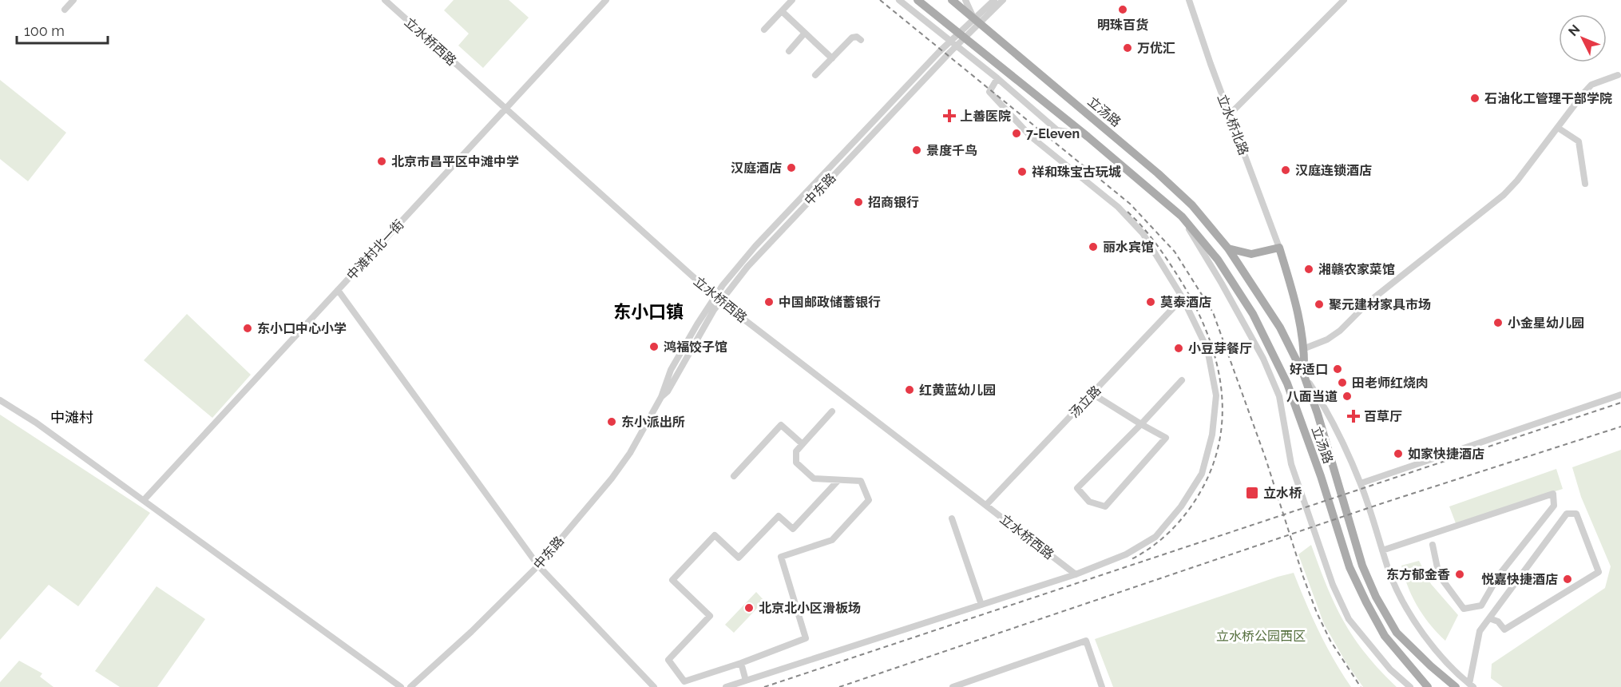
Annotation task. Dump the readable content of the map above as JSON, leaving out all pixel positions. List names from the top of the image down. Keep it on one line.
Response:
{"streets":{"main road":["立汤路"],"street":["立水桥西路","立水桥北路","中东路","中滩村北一街","汤立路"]},"crossings":[["立水桥西路","中东路"],["立水桥西路","中滩村北一街"],["立水桥西路","汤立路"],["立汤路","中东路"]],"districts":["东小口镇","中滩村"],"parks":["立水桥公园西区"],"places":{"other":["明珠百货","万优汇","石油化工管理干部学院","7-Eleven","景度千鸟","北京市昌平区中滩中学","汉庭酒店","汉庭连锁酒店","祥和珠宝古玩城","招商银行","丽水宾馆","湘赣农家菜馆","中国邮政储蓄银行","莫泰酒店","聚元建材家具市场","小金星幼儿园","东小口中心小学","鸿福饺子馆","小豆芽餐厅","好适口","田老师红烧肉","红黄蓝幼儿园","八面当道","东小派出所","如家快捷酒店","东方郁金香","悦嘉快捷酒店","北京北小区滑板场"],"health":["上善医院","百草厅"],"transit":["立水桥"]},"scale_bar":"100 m","north":"top left"}
